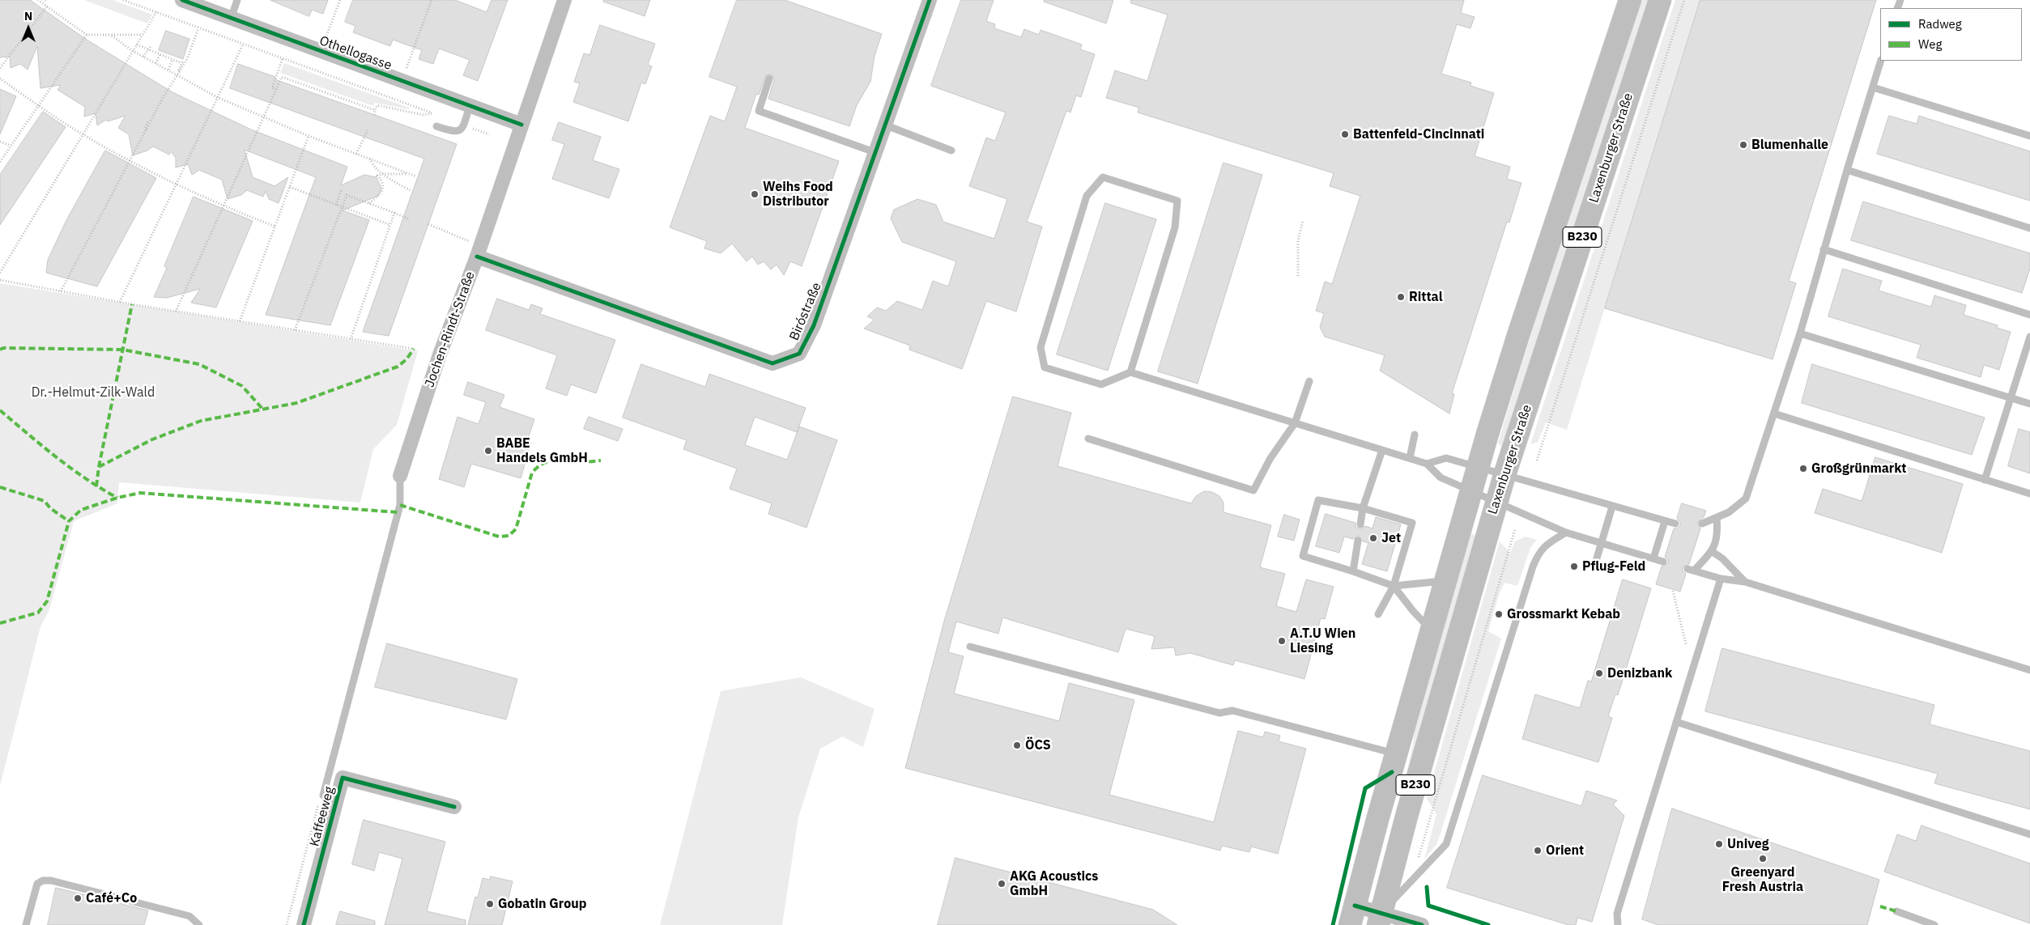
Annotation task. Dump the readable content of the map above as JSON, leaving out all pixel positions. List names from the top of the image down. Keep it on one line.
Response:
{"streets":{"main road":["Laxenburger Straße","B230"],"street":["Othellogasse","Biróstraße","Jochen-Rindt-Straße","Kaffeeweg"]},"crossings":[["Othellogasse","Jochen-Rindt-Straße"],["Biróstraße","Jochen-Rindt-Straße"]],"parks":["Dr.-Helmut-Zilk-Wald"],"places":["Battenfeld-Cincinnati","Blumenhalle","Weihs Food Distributor","Rittal","BABE Handels GmbH","Großgrünmarkt","Jet","Pflug-Feld","Grossmarkt Kebab","A.T.U Wien Liesing","Denizbank","ÖCS","Univeg","Orient","Greenyard Fresh Austria","AKG Acoustics GmbH","Café+Co","Gobatin Group"],"legend":["Radweg","Weg"],"north":"top"}
